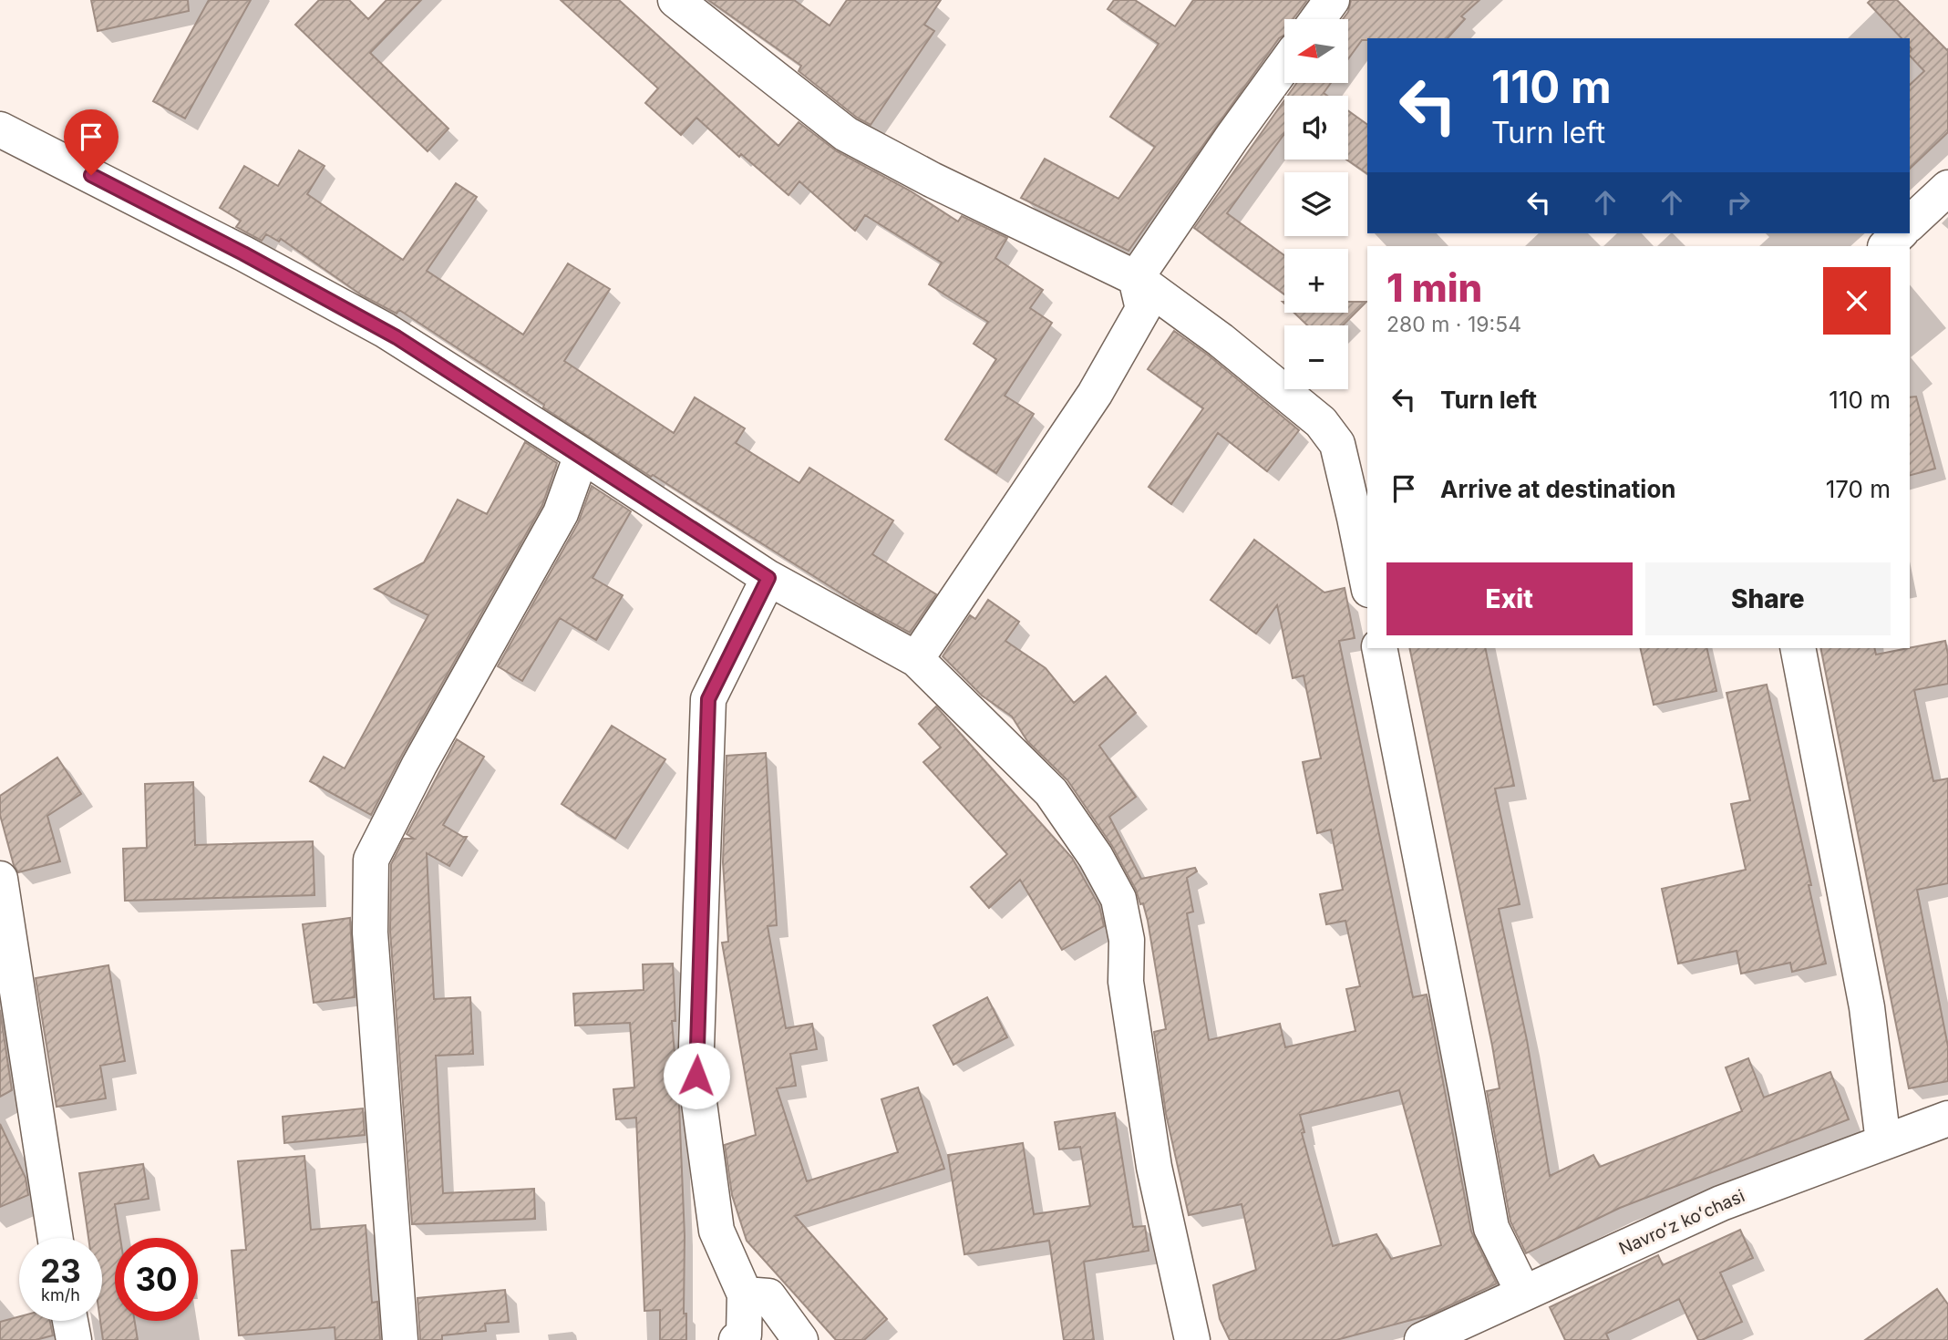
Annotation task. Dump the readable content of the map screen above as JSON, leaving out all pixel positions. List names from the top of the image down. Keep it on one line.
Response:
{"streets":{"street":["Navroʻz koʻchasi"]},"north":"left","page":{"map_buttons":["+","−"],"turn":["110 m","Turn left"],"heading":["1 min","280 m · 19:54"],"list":[{"name":"Turn left","value":"110 m"},{"name":"Arrive at destination","value":"170 m"}],"buttons":["Exit","Share"],"speed":"23 km/h","limit":"30"}}
